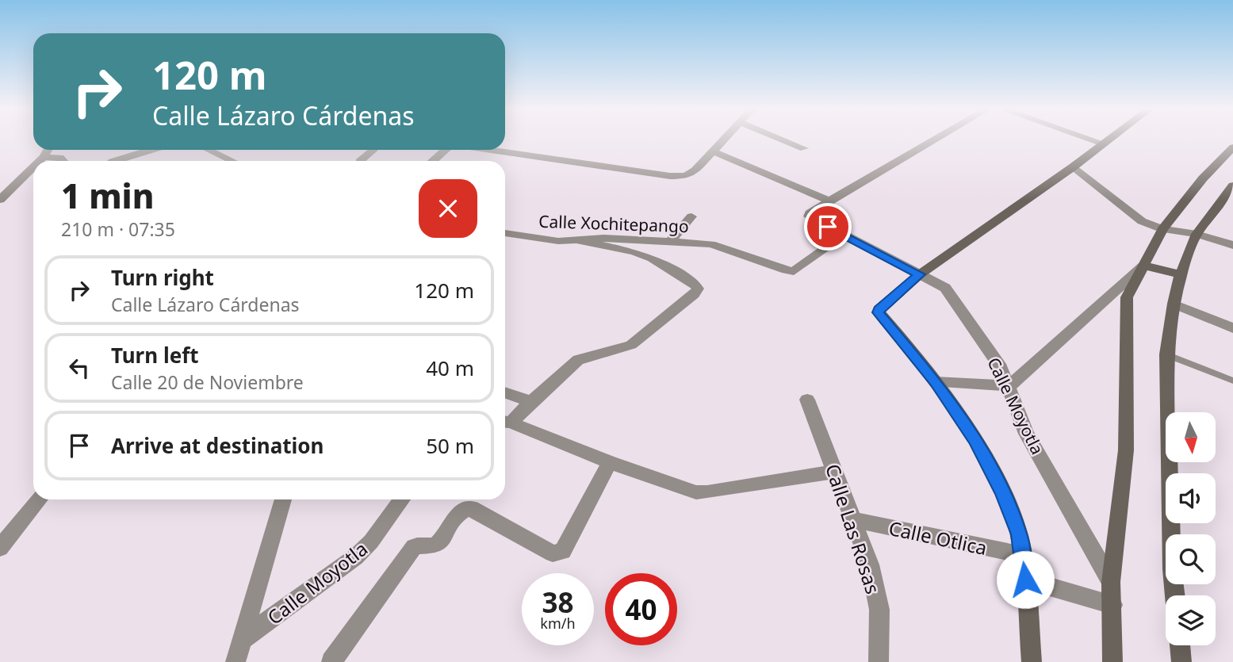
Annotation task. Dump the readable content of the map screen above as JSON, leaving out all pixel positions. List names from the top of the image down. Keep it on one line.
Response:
{"streets":{"street":["Calle Xochitepango","Calle Moyotla","Calle Las Rosas","Calle Otlica"]},"crossings":[["Calle Xochitepango","Calle Moyotla"],["Calle Las Rosas","Calle Otlica"]],"north":"bottom","page":{"turn":["120 m","Calle Lázaro Cárdenas"],"heading":["1 min","210 m · 07:35"],"list":[{"name":"Turn right","note":"Calle Lázaro Cárdenas","value":"120 m"},{"name":"Turn left","note":"Calle 20 de Noviembre","value":"40 m"},{"name":"Arrive at destination","value":"50 m"}],"speed":"38 km/h","limit":"40"}}
